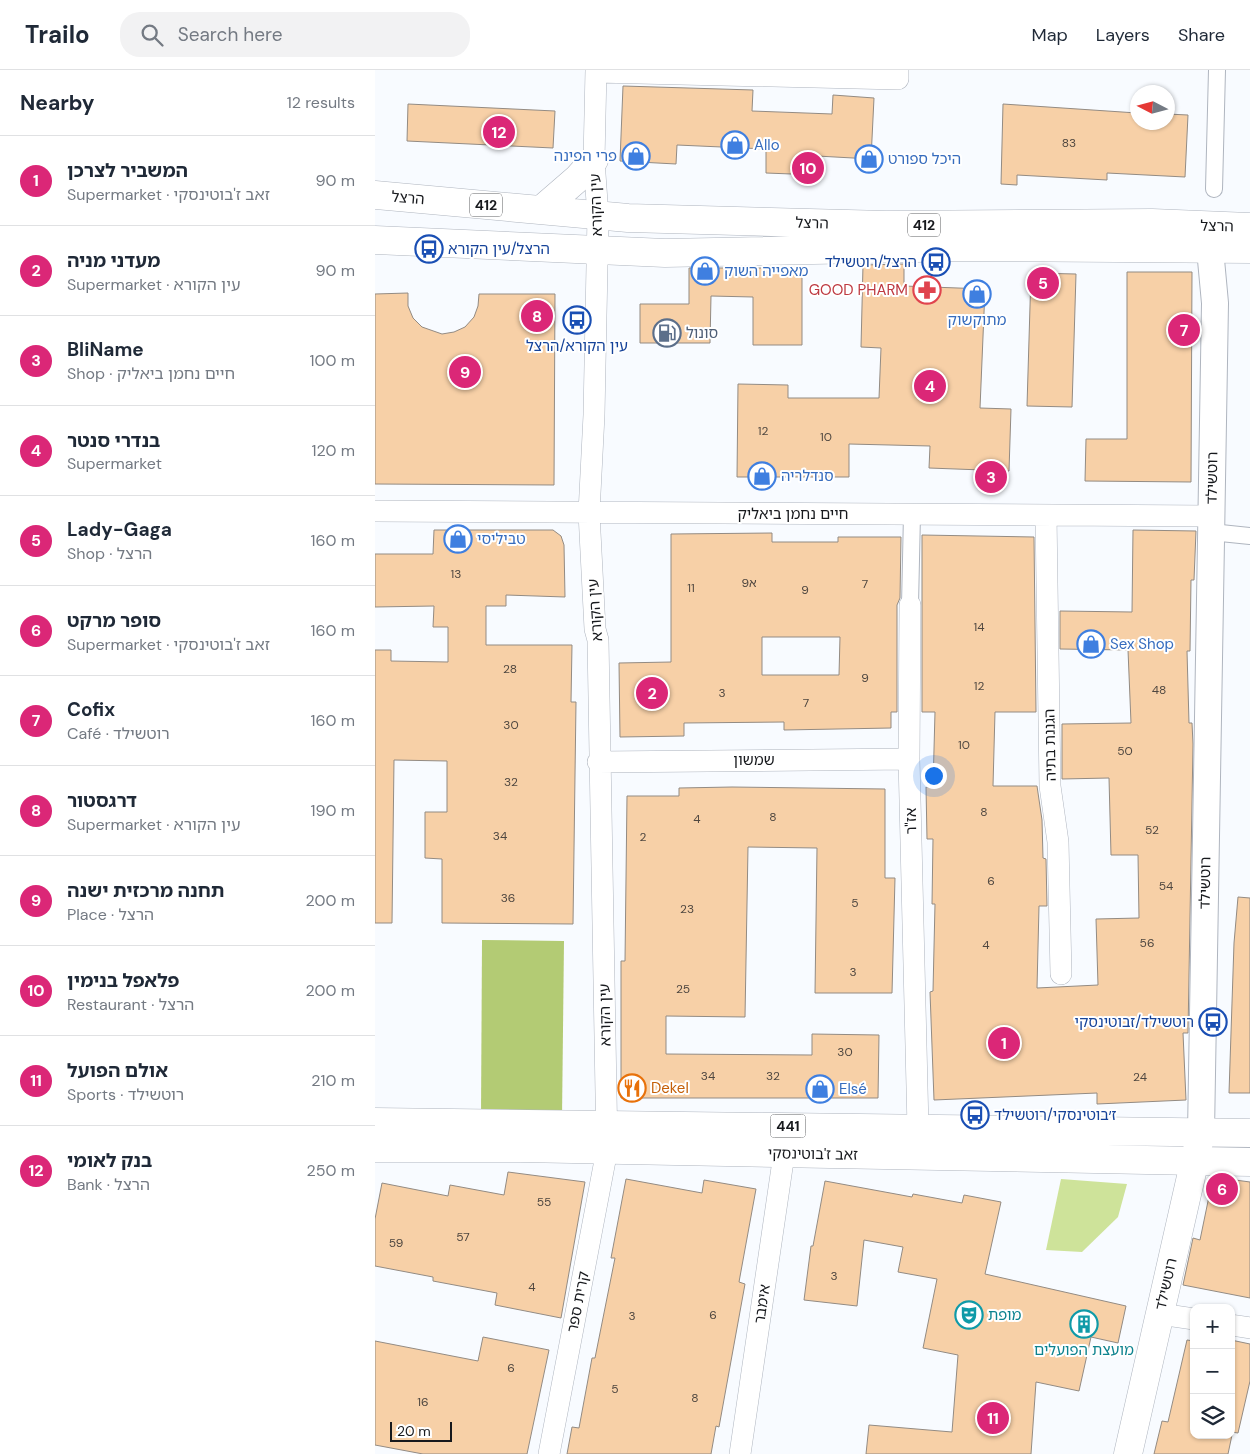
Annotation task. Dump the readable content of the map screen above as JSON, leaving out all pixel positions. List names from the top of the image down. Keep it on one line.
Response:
{"streets":{"main road":["הרצל","412","רוטשילד","441","זאב ז'בוטינסקי"],"street":["עין הקורא","חיים נחמן ביאליק","הגננת בתיה","שמשון","אז\"ר","קרית ספר","אימבר"]},"crossings":[["הרצל","עין הקורא"],["הרצל","רוטשילד"],["עין הקורא","חיים נחמן ביאליק"],["עין הקורא","שמשון"],["עין הקורא","זאב ז'בוטינסקי"],["עין הקורא","קרית ספר"],["רוטשילד","חיים נחמן ביאליק"],["רוטשילד","זאב ז'בוטינסקי"],["חיים נחמן ביאליק","הגננת בתיה"],["חיים נחמן ביאליק","אז\"ר"],["שמשון","אז\"ר"],["אז\"ר","זאב ז'בוטינסקי"],["זאב ז'בוטינסקי","קרית ספר"],["זאב ז'בוטינסקי","אימבר"]],"places":{"shop":["Allo","פרי הפינה","היכל ספורט","מאפייה השוק","מתוקשוק","סנדלריה","טביליסי","Sex Shop","Elsé"],"bus stop":["הרצל/עין הקורא","הרצל/רוטשילד","עין הקורא/הרצל","רוטשילד/זבוטינסקי","ז׳בוטינסקי/רוטשילד"],"pharmacy":["GOOD PHARM"],"fuel station":["סונול"],"restaurant":["Dekel"],"theatre":["מופת"],"building":["מועצת הפועלים"]},"house_numbers":["83","12","10","13","9א","7","11","9","14","28","9","12","48","3","7","30","10","50","32","8","8","4","52","34","2","6","54","36","5","23","56","4","3","25","30","34","32","24","55","57","59","3","4","6","3","6","5","8","16"],"scale_bar":"20 m","north":"left","page":{"header":"Trailo","search":"Search here","nav":["Map","Layers","Share"],"heading":["Nearby","12 results"],"pins":["12","10","5","8","7","9","4","3","2","1","6","11"],"list":[{"mark":"1","name":"המשביר לצרכן","note":"Supermarket · זאב ז'בוטינסקי","value":"90 m"},{"mark":"2","name":"מעדני מניה","note":"Supermarket · עין הקורא","value":"90 m"},{"mark":"3","name":"BliName","note":"Shop · חיים נחמן ביאליק","value":"100 m"},{"mark":"4","name":"בנדרי סנטר","note":"Supermarket","value":"120 m"},{"mark":"5","name":"Lady-Gaga","note":"Shop · הרצל","value":"160 m"},{"mark":"6","name":"סופר מרקט","note":"Supermarket · זאב ז'בוטינסקי","value":"160 m"},{"mark":"7","name":"Cofix","note":"Café · רוטשילד","value":"160 m"},{"mark":"8","name":"דרגסטור","note":"Supermarket · עין הקורא","value":"190 m"},{"mark":"9","name":"תחנה מרכזית ישנה","note":"Place · הרצל","value":"200 m"},{"mark":"10","name":"פלאפל בנימין","note":"Restaurant · הרצל","value":"200 m"},{"mark":"11","name":"אולם הפועל","note":"Sports · רוטשילד","value":"210 m"},{"mark":"12","name":"בנק לאומי","note":"Bank · הרצל","value":"250 m"}],"map_buttons":["+","−"],"scale":"20 m"}}
